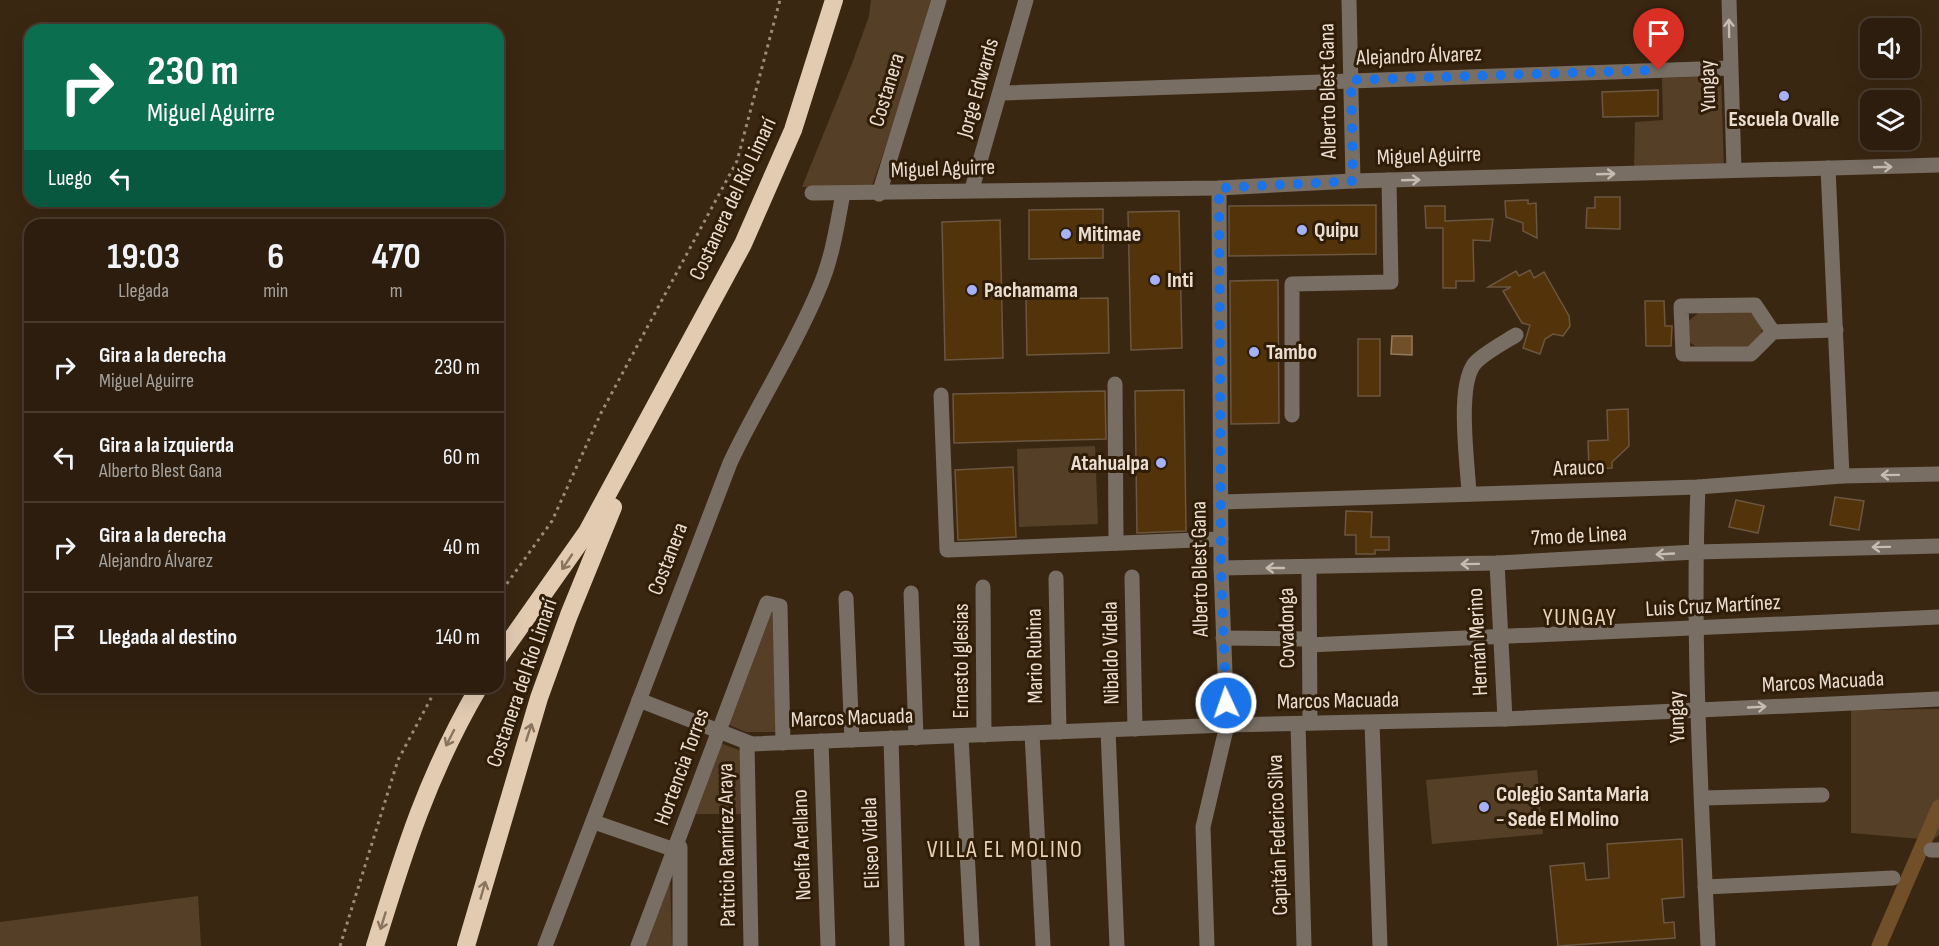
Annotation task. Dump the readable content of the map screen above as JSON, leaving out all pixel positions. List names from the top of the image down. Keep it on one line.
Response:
{"streets":{"highway":["Costanera del Río Limarí"],"street":["Alejandro Álvarez","Yungay","Jorge Edwards","Costanera","Alberto Blest Gana","Miguel Aguirre","Arauco","7mo de Linea","Luis Cruz Martínez","Covadonga","Hernán Merino","Nibaldo Videla","Mario Rubina","Ernesto Iglesias","Marcos Macuada","Hortencia Torres","Capitán Federico Silva","Eliseo Videla","Patricio Ramírez Araya","Noelfa Arellano"]},"crossings":[["Alejandro Álvarez","Yungay"],["Alejandro Álvarez","Jorge Edwards"],["Alejandro Álvarez","Alberto Blest Gana"],["Yungay","Miguel Aguirre"],["Yungay","Arauco"],["Yungay","7mo de Linea"],["Yungay","Luis Cruz Martínez"],["Yungay","Marcos Macuada"],["Jorge Edwards","Miguel Aguirre"],["Costanera","Miguel Aguirre"],["Costanera","Marcos Macuada"],["Alberto Blest Gana","Miguel Aguirre"],["Alberto Blest Gana","Arauco"],["Alberto Blest Gana","7mo de Linea"],["Alberto Blest Gana","Luis Cruz Martínez"],["Alberto Blest Gana","Marcos Macuada"],["7mo de Linea","Covadonga"],["7mo de Linea","Hernán Merino"],["Luis Cruz Martínez","Covadonga"],["Luis Cruz Martínez","Hernán Merino"],["Covadonga","Marcos Macuada"],["Covadonga","Capitán Federico Silva"],["Hernán Merino","Marcos Macuada"],["Nibaldo Videla","Marcos Macuada"],["Mario Rubina","Marcos Macuada"],["Ernesto Iglesias","Marcos Macuada"],["Marcos Macuada","Hortencia Torres"],["Marcos Macuada","Capitán Federico Silva"],["Marcos Macuada","Eliseo Videla"],["Marcos Macuada","Patricio Ramírez Araya"],["Marcos Macuada","Noelfa Arellano"]],"one_way":["Miguel Aguirre","7mo de Linea"],"districts":["YUNGAY","VILLA EL MOLINO"],"places":["Escuela Ovalle","Quipu","Mitimae","Inti","Pachamama","Tambo","Atahualpa","Colegio Santa Maria - Sede El Molino"],"page":{"turn":["230 m","Miguel Aguirre"],"then":"Luego","eta":["19:03","Llegada","6","min","470","m"],"list":[{"name":"Gira a la derecha","note":"Miguel Aguirre","value":"230 m"},{"name":"Gira a la izquierda","note":"Alberto Blest Gana","value":"60 m"},{"name":"Gira a la derecha","note":"Alejandro Álvarez","value":"40 m"},{"name":"Llegada al destino","value":"140 m"}]}}
